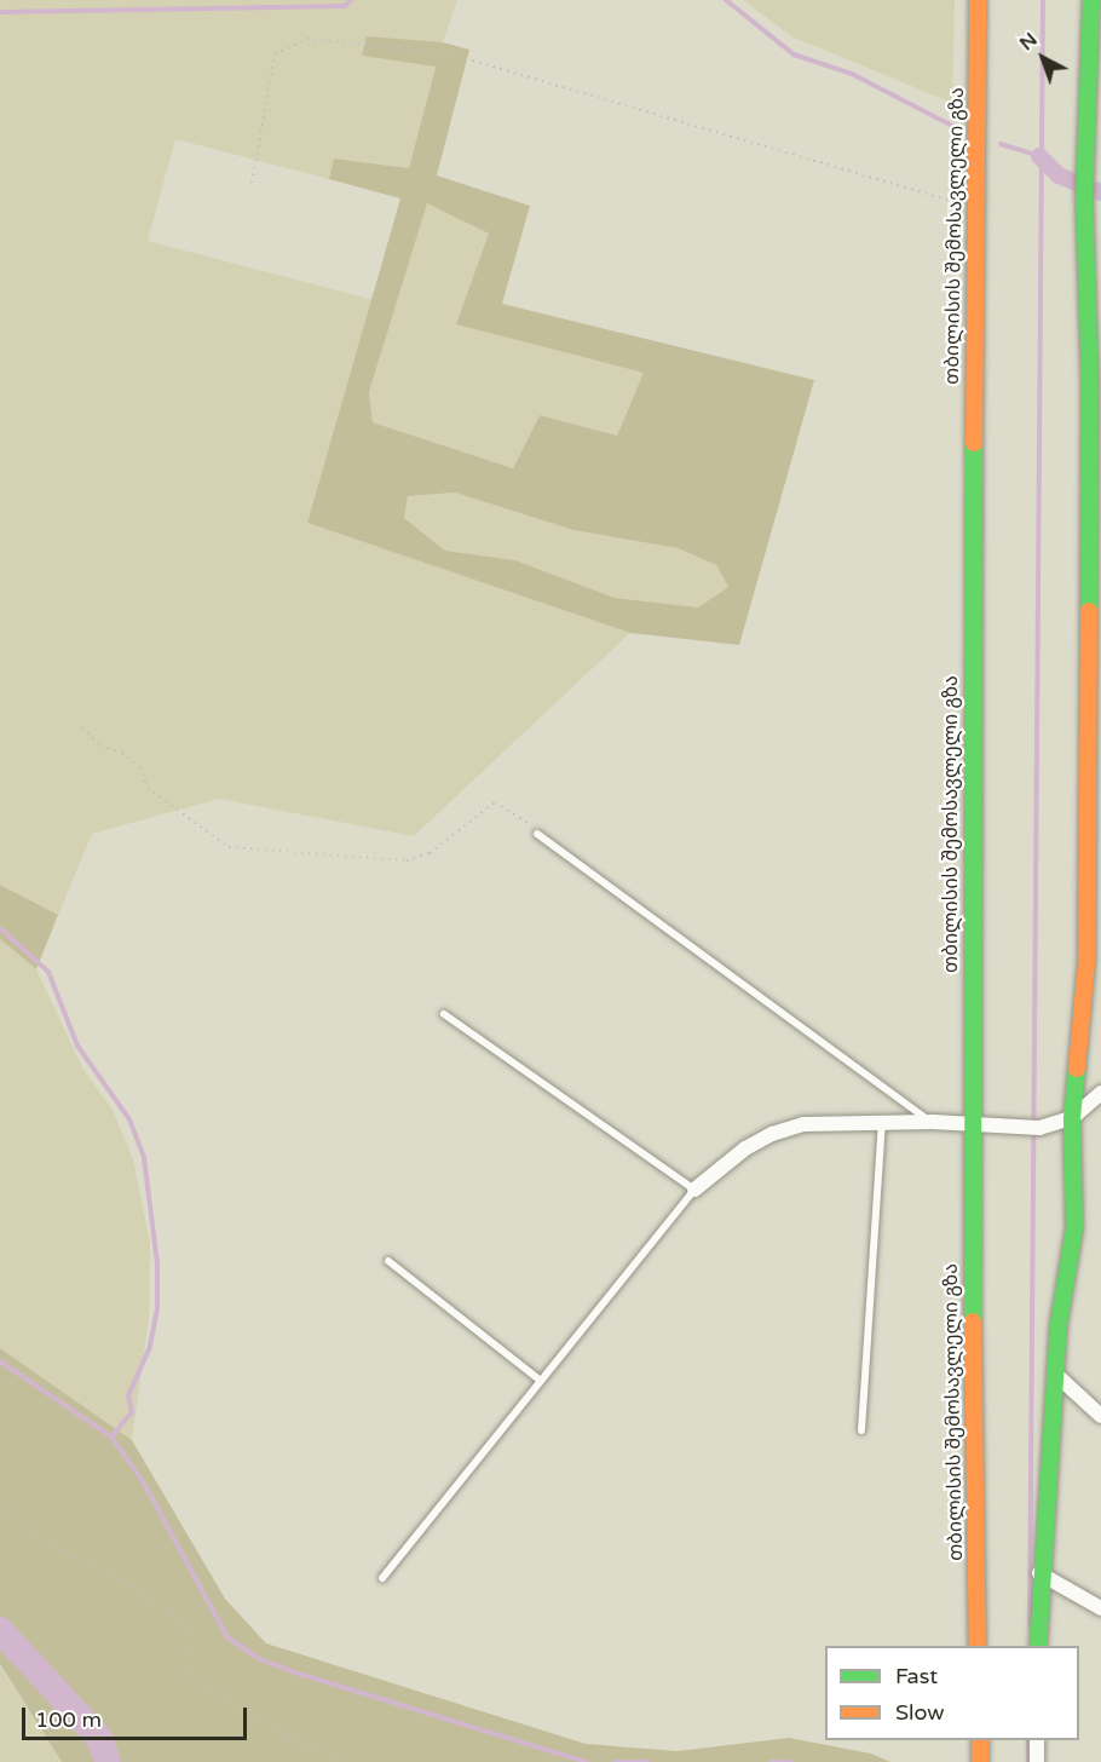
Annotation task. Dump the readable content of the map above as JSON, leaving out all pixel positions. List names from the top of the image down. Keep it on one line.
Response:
{"streets":{"main road":["თბილისის შემოსავლელი გზა"]},"legend":["Fast","Slow"],"scale_bar":"100 m","north":"top left"}
